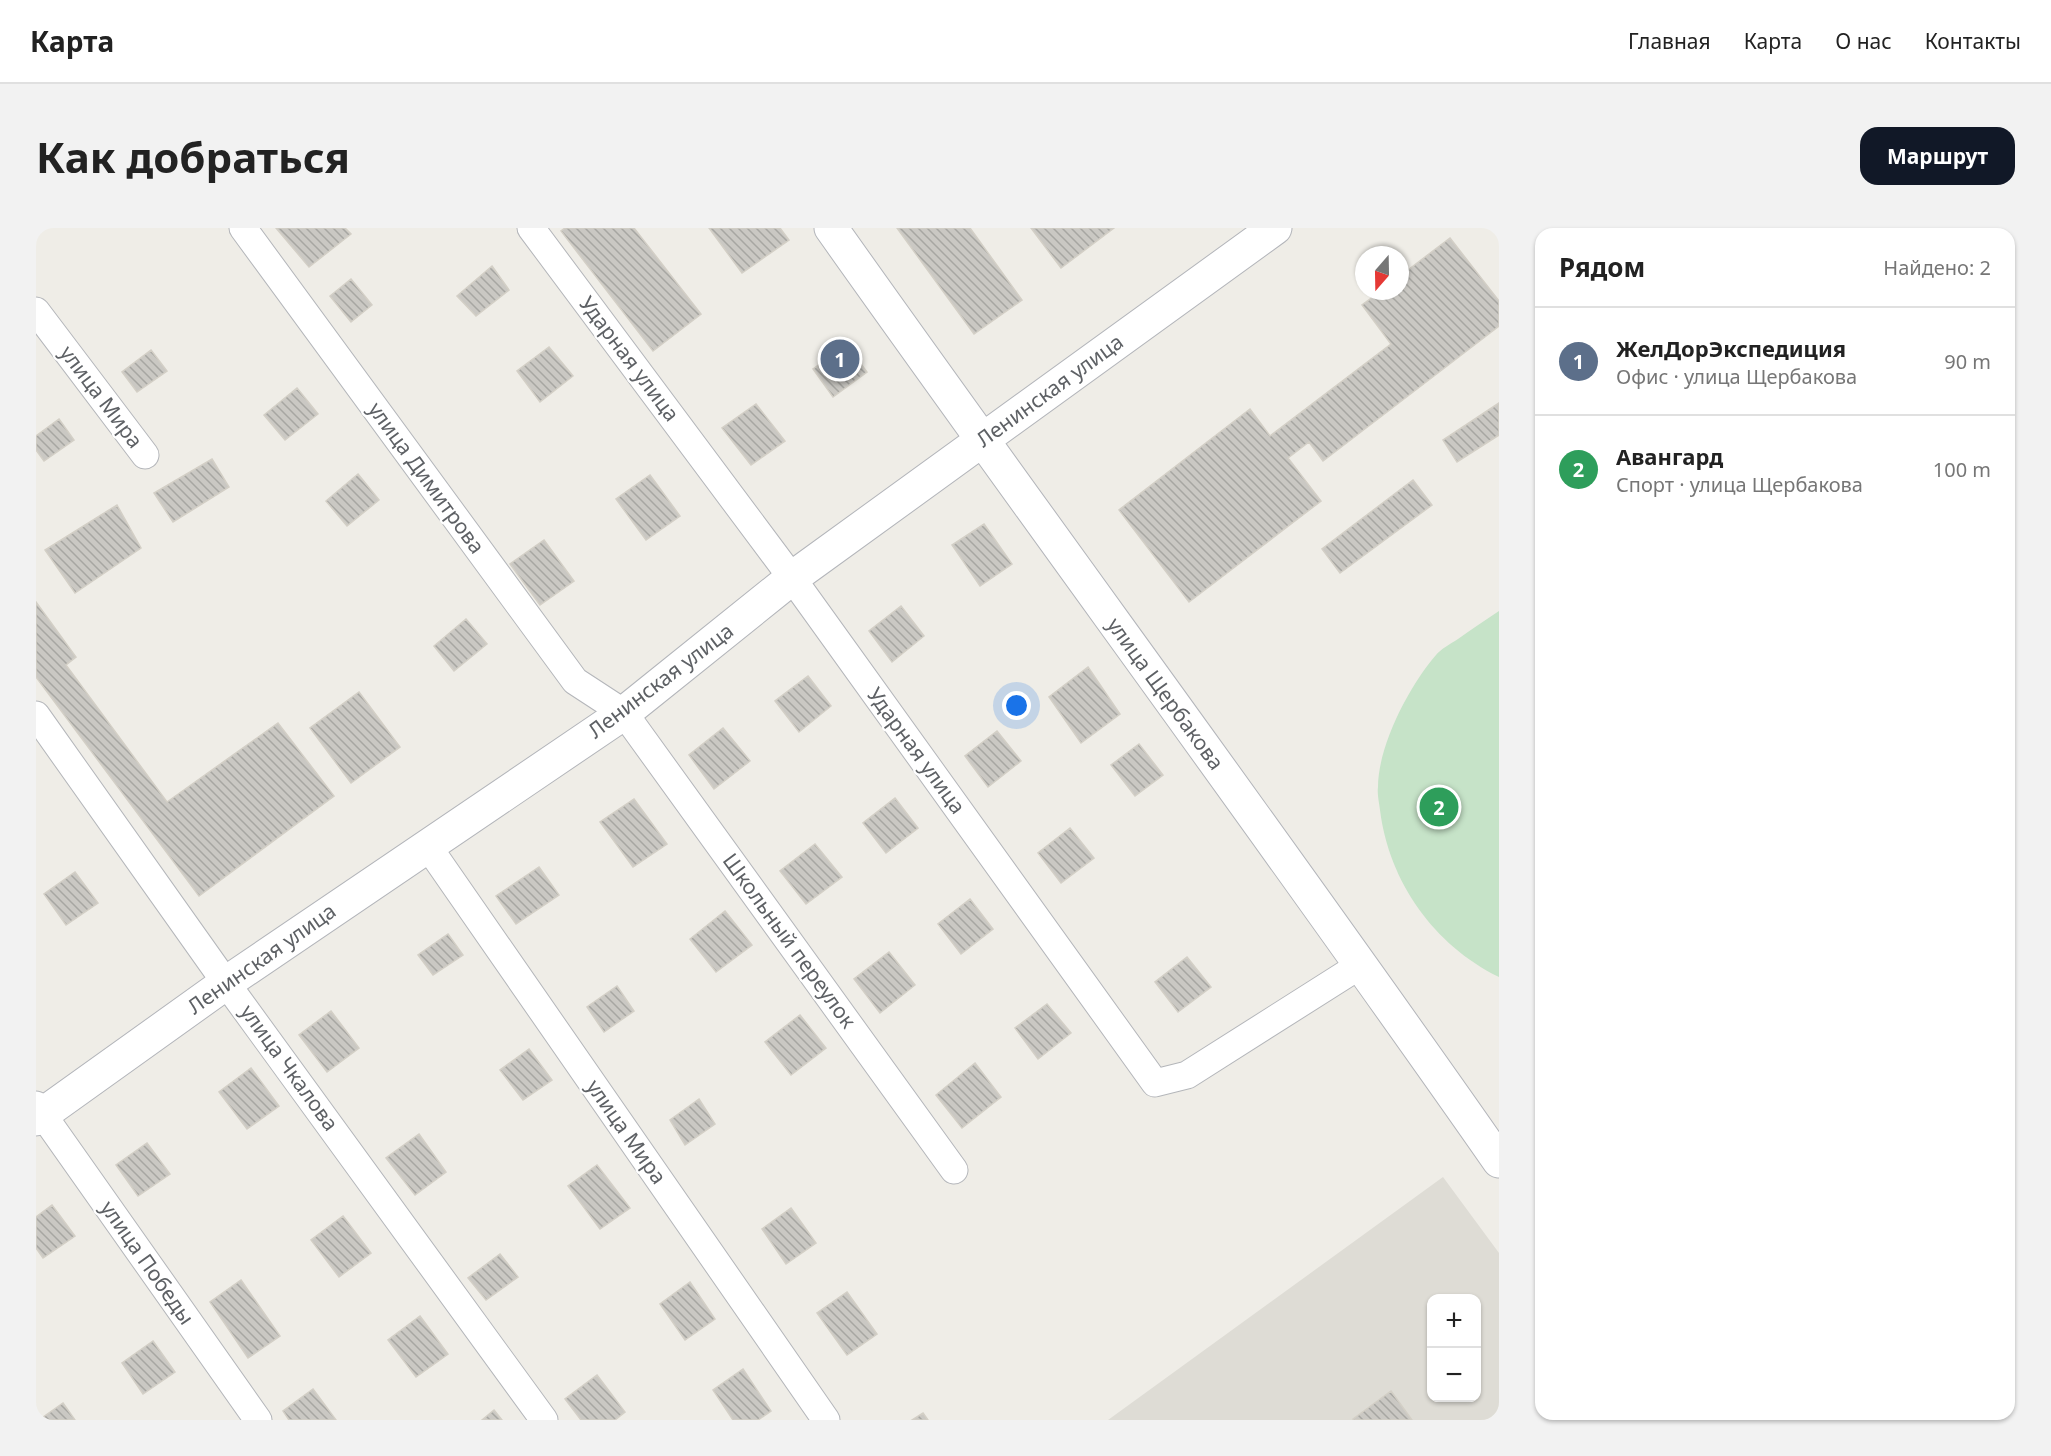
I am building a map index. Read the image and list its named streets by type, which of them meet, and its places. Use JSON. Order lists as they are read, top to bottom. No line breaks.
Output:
{"streets":{"main road":["Ленинская улица","улица Щербакова"],"street":["Ударная улица","улица Мира","улица Димитрова","Школьный переулок","улица Чкалова","улица Победы"]},"crossings":[["Ударная улица","Ленинская улица"],["Ударная улица","улица Щербакова"],["Ленинская улица","улица Мира"],["Ленинская улица","улица Димитрова"],["Ленинская улица","улица Щербакова"],["Ленинская улица","Школьный переулок"],["Ленинская улица","улица Чкалова"],["Ленинская улица","улица Победы"],["улица Димитрова","Школьный переулок"]],"north":"bottom","page":{"header":"Карта","nav":["Главная","Карта","О нас","Контакты"],"buttons":"Маршрут","title":"Как добраться","heading":["Рядом","Найдено: 2"],"list":[{"mark":"1","name":"ЖелДорЭкспедиция","note":"Офис · улица Щербакова","value":"90 m"},{"mark":"2","name":"Авангард","note":"Спорт · улица Щербакова","value":"100 m"}],"pins":["1","2"],"map_buttons":["+","−"]}}
